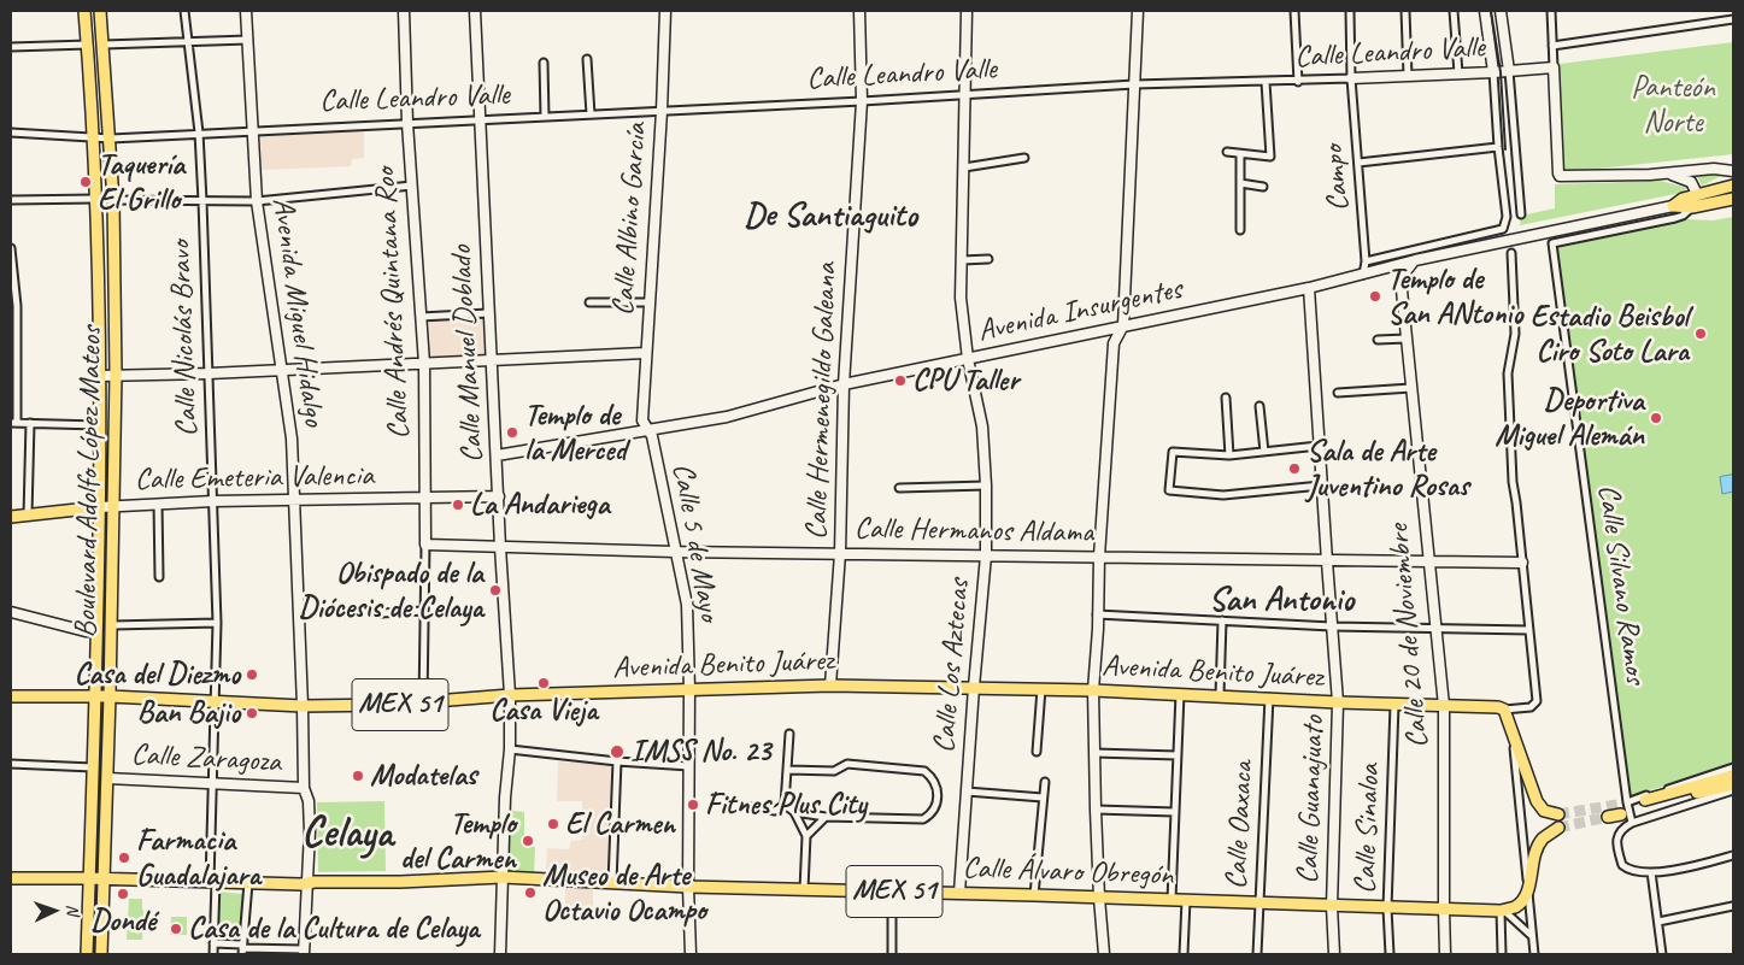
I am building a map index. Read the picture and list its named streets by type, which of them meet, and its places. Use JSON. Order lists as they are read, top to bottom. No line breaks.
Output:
{"streets":{"main road":["Calle Leandro Valle","Calle Albino García","Calle Andrés Quintana Roo","Avenida Insurgentes","Avenida Miguel Hidalgo","Calle Manuel Doblado","Calle Hermenegildo Galeana","Calle Emeteria Valencia","Boulevard Adolfo López Mateos","Calle Hermanos Aldama","Calle 5 de Mayo","Calle 20 de Noviembre","Avenida Benito Juárez","Calle Los Aztecas","MEX 51","Calle Zaragoza","Calle Guanajuato","Calle Álvaro Obregón"],"street":["Campo","Calle Nicolás Bravo","Calle Silvano Ramos","Calle Oaxaca","Calle Sinaloa"]},"crossings":[["Calle Leandro Valle","Campo"],["Calle Leandro Valle","Calle Albino García"],["Calle Leandro Valle","Calle Andrés Quintana Roo"],["Calle Leandro Valle","Avenida Miguel Hidalgo"],["Calle Leandro Valle","Calle Nicolás Bravo"],["Calle Leandro Valle","Calle Manuel Doblado"],["Calle Leandro Valle","Calle Hermenegildo Galeana"],["Calle Leandro Valle","Boulevard Adolfo López Mateos"],["Calle Leandro Valle","Calle Los Aztecas"],["Campo","Avenida Insurgentes"],["Calle Albino García","Avenida Insurgentes"],["Calle Albino García","Calle 5 de Mayo"],["Calle Andrés Quintana Roo","Calle Emeteria Valencia"],["Calle Andrés Quintana Roo","Calle Hermanos Aldama"],["Calle Andrés Quintana Roo","Avenida Benito Juárez"],["Avenida Insurgentes","Calle Manuel Doblado"],["Avenida Insurgentes","Calle Hermenegildo Galeana"],["Avenida Insurgentes","Calle 5 de Mayo"],["Avenida Insurgentes","Calle Los Aztecas"],["Avenida Insurgentes","Calle Guanajuato"],["Avenida Miguel Hidalgo","Calle Emeteria Valencia"],["Avenida Miguel Hidalgo","Avenida Benito Juárez"],["Avenida Miguel Hidalgo","MEX 51"],["Avenida Miguel Hidalgo","Calle Zaragoza"],["Avenida Miguel Hidalgo","Calle Álvaro Obregón"],["Calle Nicolás Bravo","Calle Emeteria Valencia"],["Calle Nicolás Bravo","Avenida Benito Juárez"],["Calle Nicolás Bravo","MEX 51"],["Calle Nicolás Bravo","Calle Zaragoza"],["Calle Manuel Doblado","Calle Emeteria Valencia"],["Calle Manuel Doblado","Calle Hermanos Aldama"],["Calle Manuel Doblado","Avenida Benito Juárez"],["Calle Manuel Doblado","Calle Álvaro Obregón"],["Calle Hermenegildo Galeana","Calle Hermanos Aldama"],["Calle Hermenegildo Galeana","Avenida Benito Juárez"],["Calle Emeteria Valencia","Boulevard Adolfo López Mateos"],["Boulevard Adolfo López Mateos","Avenida Benito Juárez"],["Boulevard Adolfo López Mateos","MEX 51"],["Boulevard Adolfo López Mateos","Calle Zaragoza"],["Calle Hermanos Aldama","Calle 5 de Mayo"],["Calle Hermanos Aldama","Calle 20 de Noviembre"],["Calle Hermanos Aldama","Calle Los Aztecas"],["Calle Hermanos Aldama","Calle Guanajuato"],["Calle 5 de Mayo","Avenida Benito Juárez"],["Calle 5 de Mayo","Calle Álvaro Obregón"],["Calle 20 de Noviembre","Avenida Benito Juárez"],["Calle 20 de Noviembre","Calle Álvaro Obregón"],["Avenida Benito Juárez","Calle Los Aztecas"],["Avenida Benito Juárez","MEX 51"],["Avenida Benito Juárez","Calle Guanajuato"],["Avenida Benito Juárez","Calle Oaxaca"],["Avenida Benito Juárez","Calle Sinaloa"],["Calle Los Aztecas","Calle Álvaro Obregón"],["MEX 51","Calle Álvaro Obregón"],["Calle Guanajuato","Calle Álvaro Obregón"],["Calle Oaxaca","Calle Álvaro Obregón"],["Calle Sinaloa","Calle Álvaro Obregón"]],"districts":["De Santiaguito","San Antonio","Celaya"],"parks":["Panteón Norte"],"places":["Taquería El Grillo","Templo de San ANtonio","Estadio Beisbol Ciro Soto Lara","CPU Taller","Deportiva Miguel Alemán","Templo de la Merced","Sala de Arte Juventino Rosas","La Andariega","Obispado de la Diócesis de Celaya","Casa del Diezmo","Casa Vieja","Ban Bajio","IMSS No. 23","Modatelas","Fitnes Plus City","El Carmen","Templo del Carmen","Farmacia Guadalajara","Museo de Arte Octavio Ocampo","Dondé","Casa de la Cultura de Celaya"],"north":"right"}
